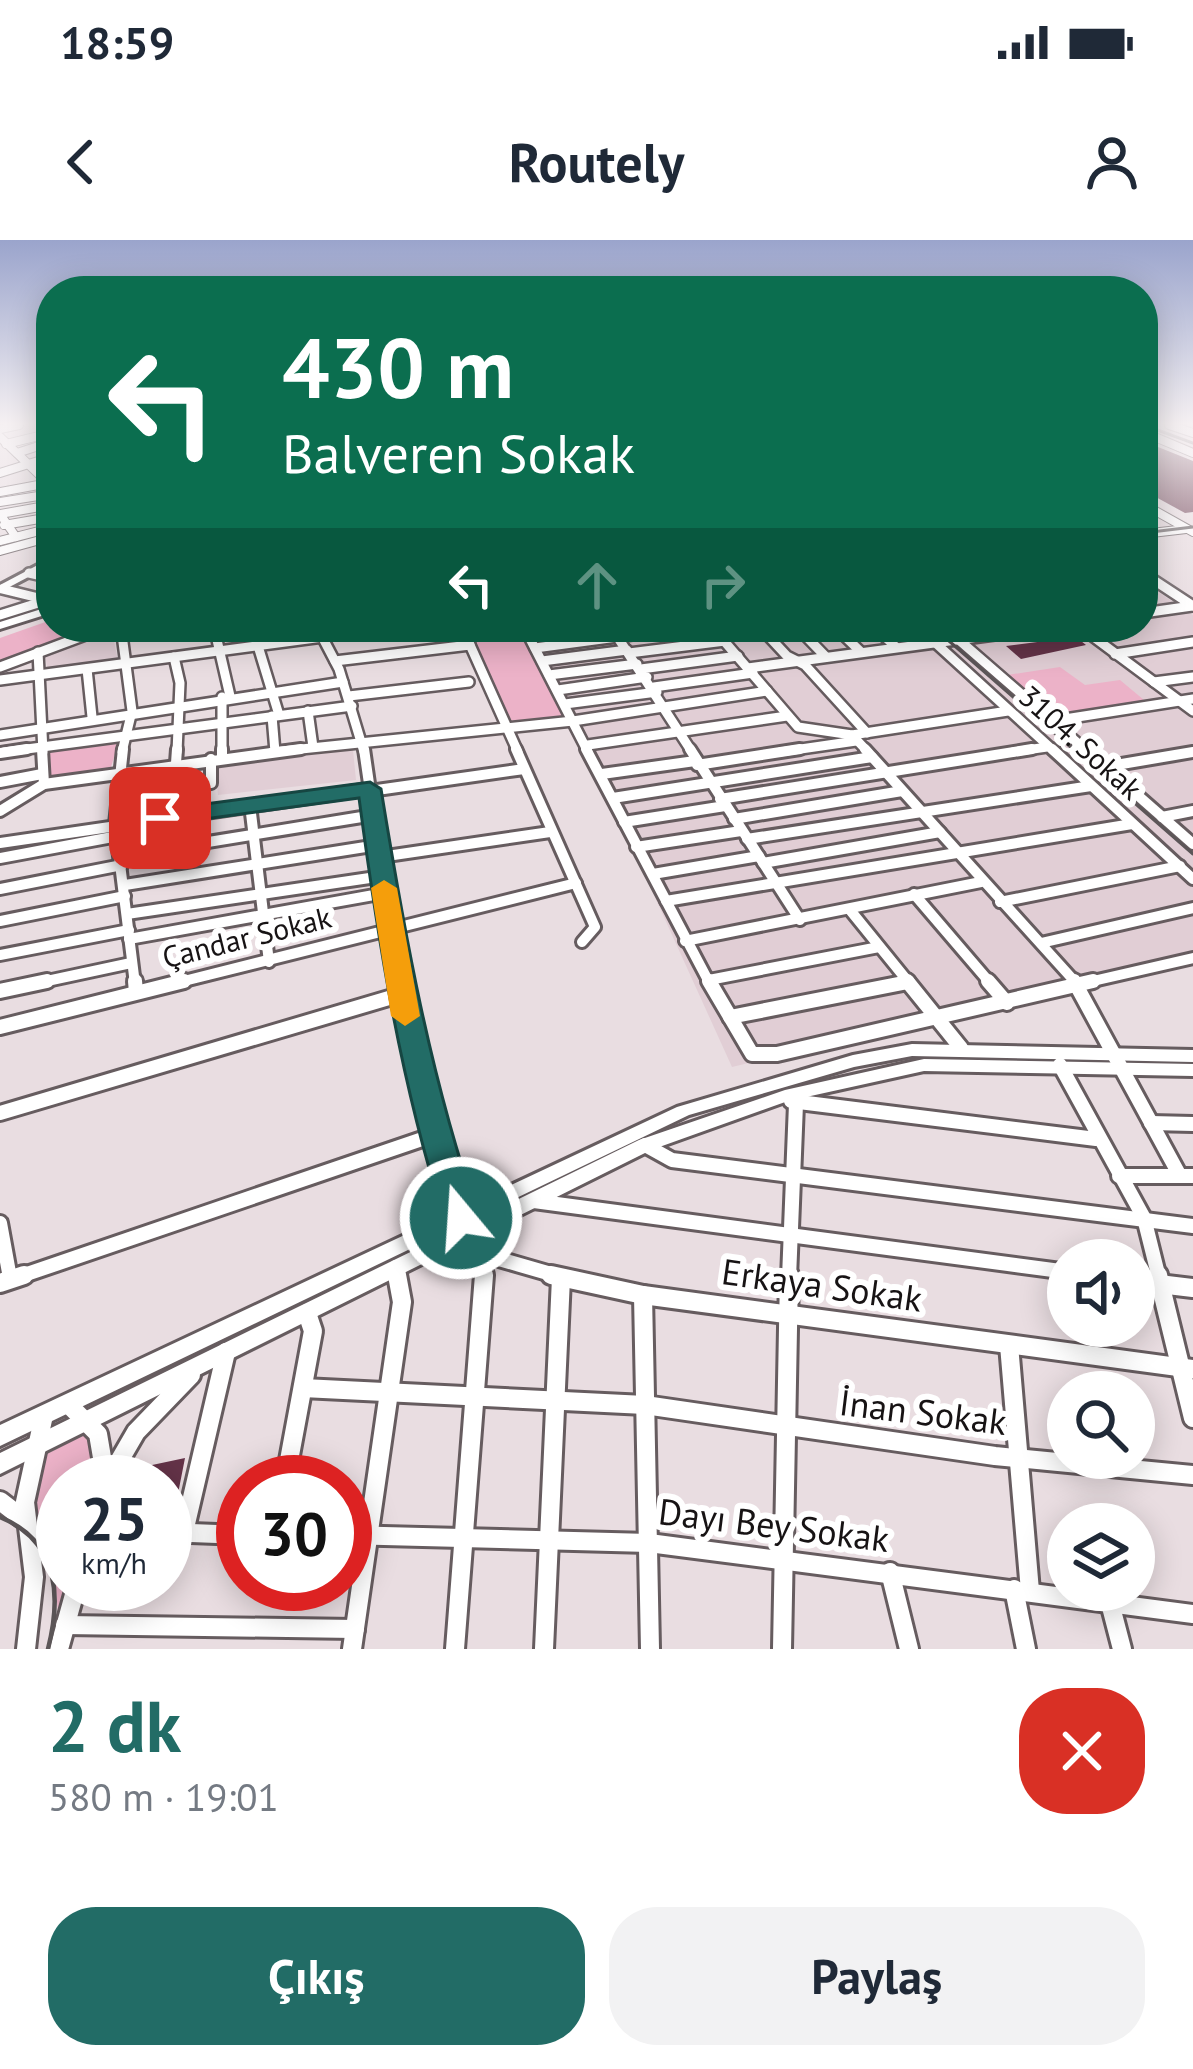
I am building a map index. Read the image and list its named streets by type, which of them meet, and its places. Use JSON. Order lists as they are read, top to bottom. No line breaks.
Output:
{"streets":{"street":["3104. Sokak","Çandar Sokak","Erkaya Sokak","İnan Sokak","Dayı Bey Sokak"]},"page":{"status":"18:59","header":"Routely","turn":["430 m","Balveren Sokak"],"speed":"25 km/h","limit":"30","heading":["2 dk","580 m · 19:01"],"buttons":["Çıkış","Paylaş"]}}
